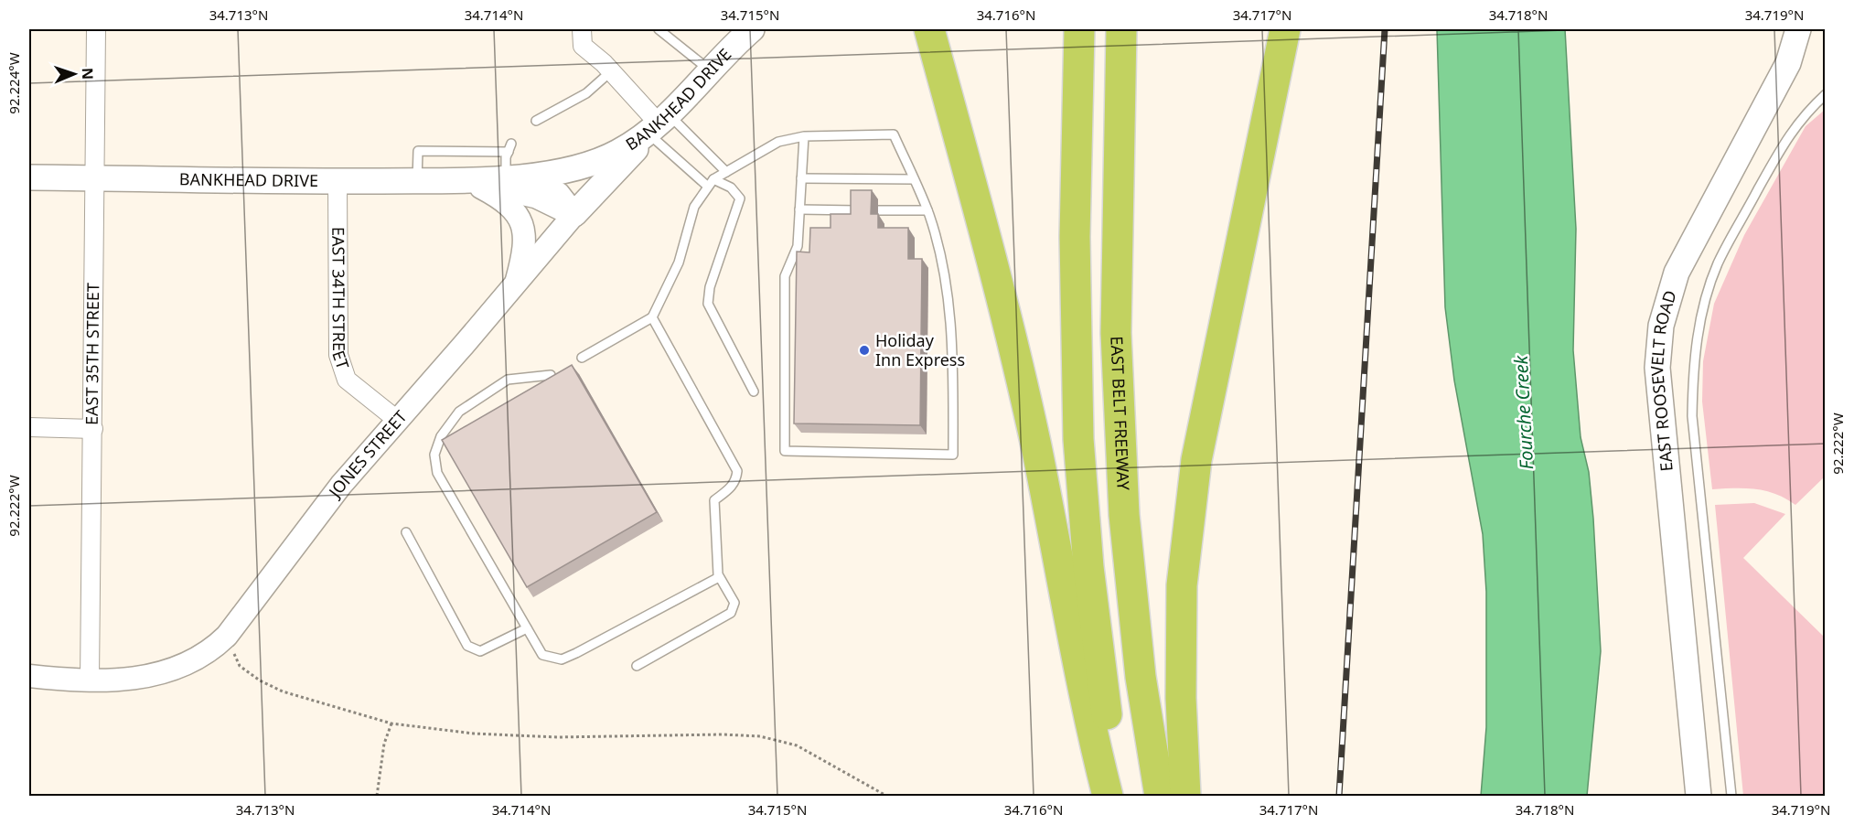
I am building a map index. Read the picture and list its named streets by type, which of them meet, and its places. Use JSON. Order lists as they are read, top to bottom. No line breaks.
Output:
{"streets":{"highway":["EAST BELT FREEWAY"],"main road":["BANKHEAD DRIVE","EAST ROOSEVELT ROAD","JONES STREET"],"street":["EAST 34TH STREET","EAST 35TH STREET"]},"crossings":[["BANKHEAD DRIVE","EAST 34TH STREET"],["BANKHEAD DRIVE","EAST 35TH STREET"],["BANKHEAD DRIVE","JONES STREET"],["EAST 34TH STREET","JONES STREET"],["EAST 35TH STREET","JONES STREET"]],"water":["Fourche Creek"],"places":["Holiday Inn Express"],"north":"right","coordinates":["34.713°N","34.714°N","34.715°N","34.716°N","34.717°N","34.718°N","34.719°N","92.224°W","92.222°W"]}
